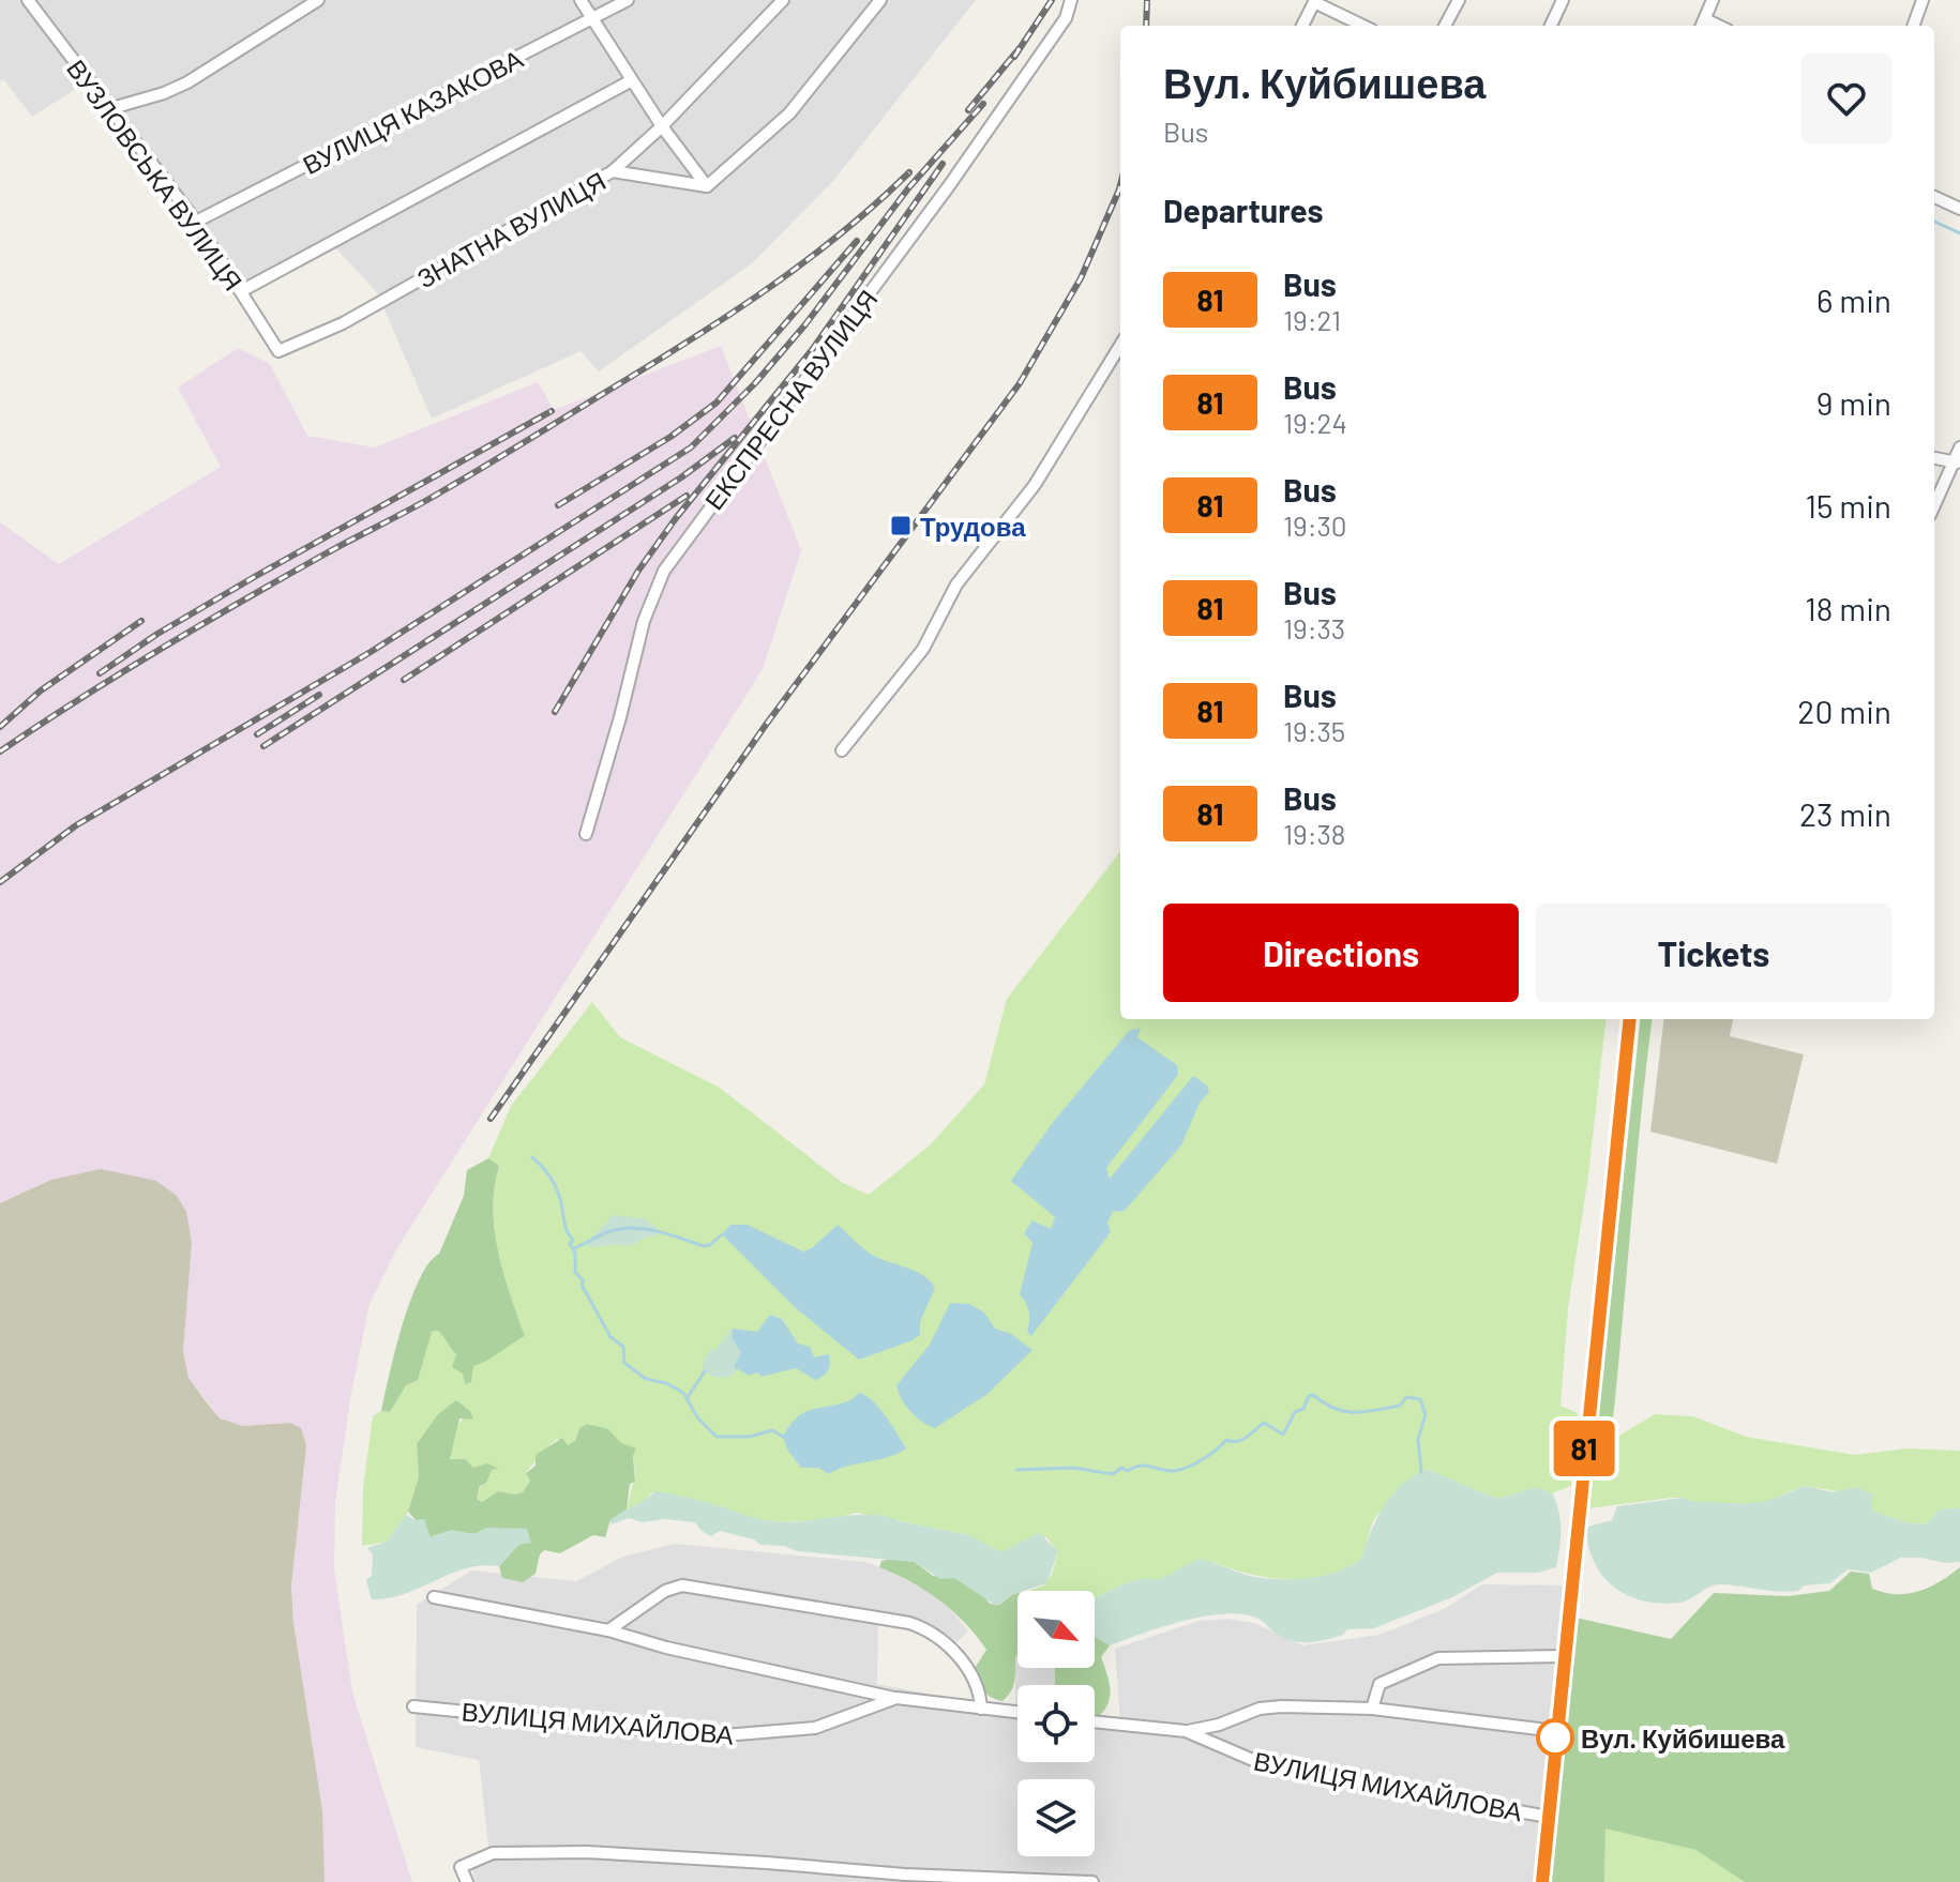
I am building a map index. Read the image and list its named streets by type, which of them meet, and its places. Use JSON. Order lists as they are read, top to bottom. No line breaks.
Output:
{"streets":{"street":["ВУЛИЦЯ КАЗАКОВА","ВУЗЛОВСЬКА ВУЛИЦЯ","ЗНАТНА ВУЛИЦЯ","ЕКСПРЕСНА ВУЛИЦЯ","ВУЛИЦЯ МИХАЙЛОВА"]},"crossings":[["ВУЛИЦЯ КАЗАКОВА","ВУЗЛОВСЬКА ВУЛИЦЯ"],["ВУЗЛОВСЬКА ВУЛИЦЯ","ЗНАТНА ВУЛИЦЯ"]],"places":{"transit":["Трудова"],"other":["Вул. Куйбишева"]},"lines":["bus line 81"],"north":"bottom right","page":{"on_map":"81","heading":[["Вул. Куйбишева","Bus"],"Departures"],"list":[{"mark":"81","name":"Bus","note":"19:21","value":"6 min"},{"mark":"81","name":"Bus","note":"19:24","value":"9 min"},{"mark":"81","name":"Bus","note":"19:30","value":"15 min"},{"mark":"81","name":"Bus","note":"19:33","value":"18 min"},{"mark":"81","name":"Bus","note":"19:35","value":"20 min"},{"mark":"81","name":"Bus","note":"19:38","value":"23 min"}],"buttons":["Directions","Tickets"]}}
